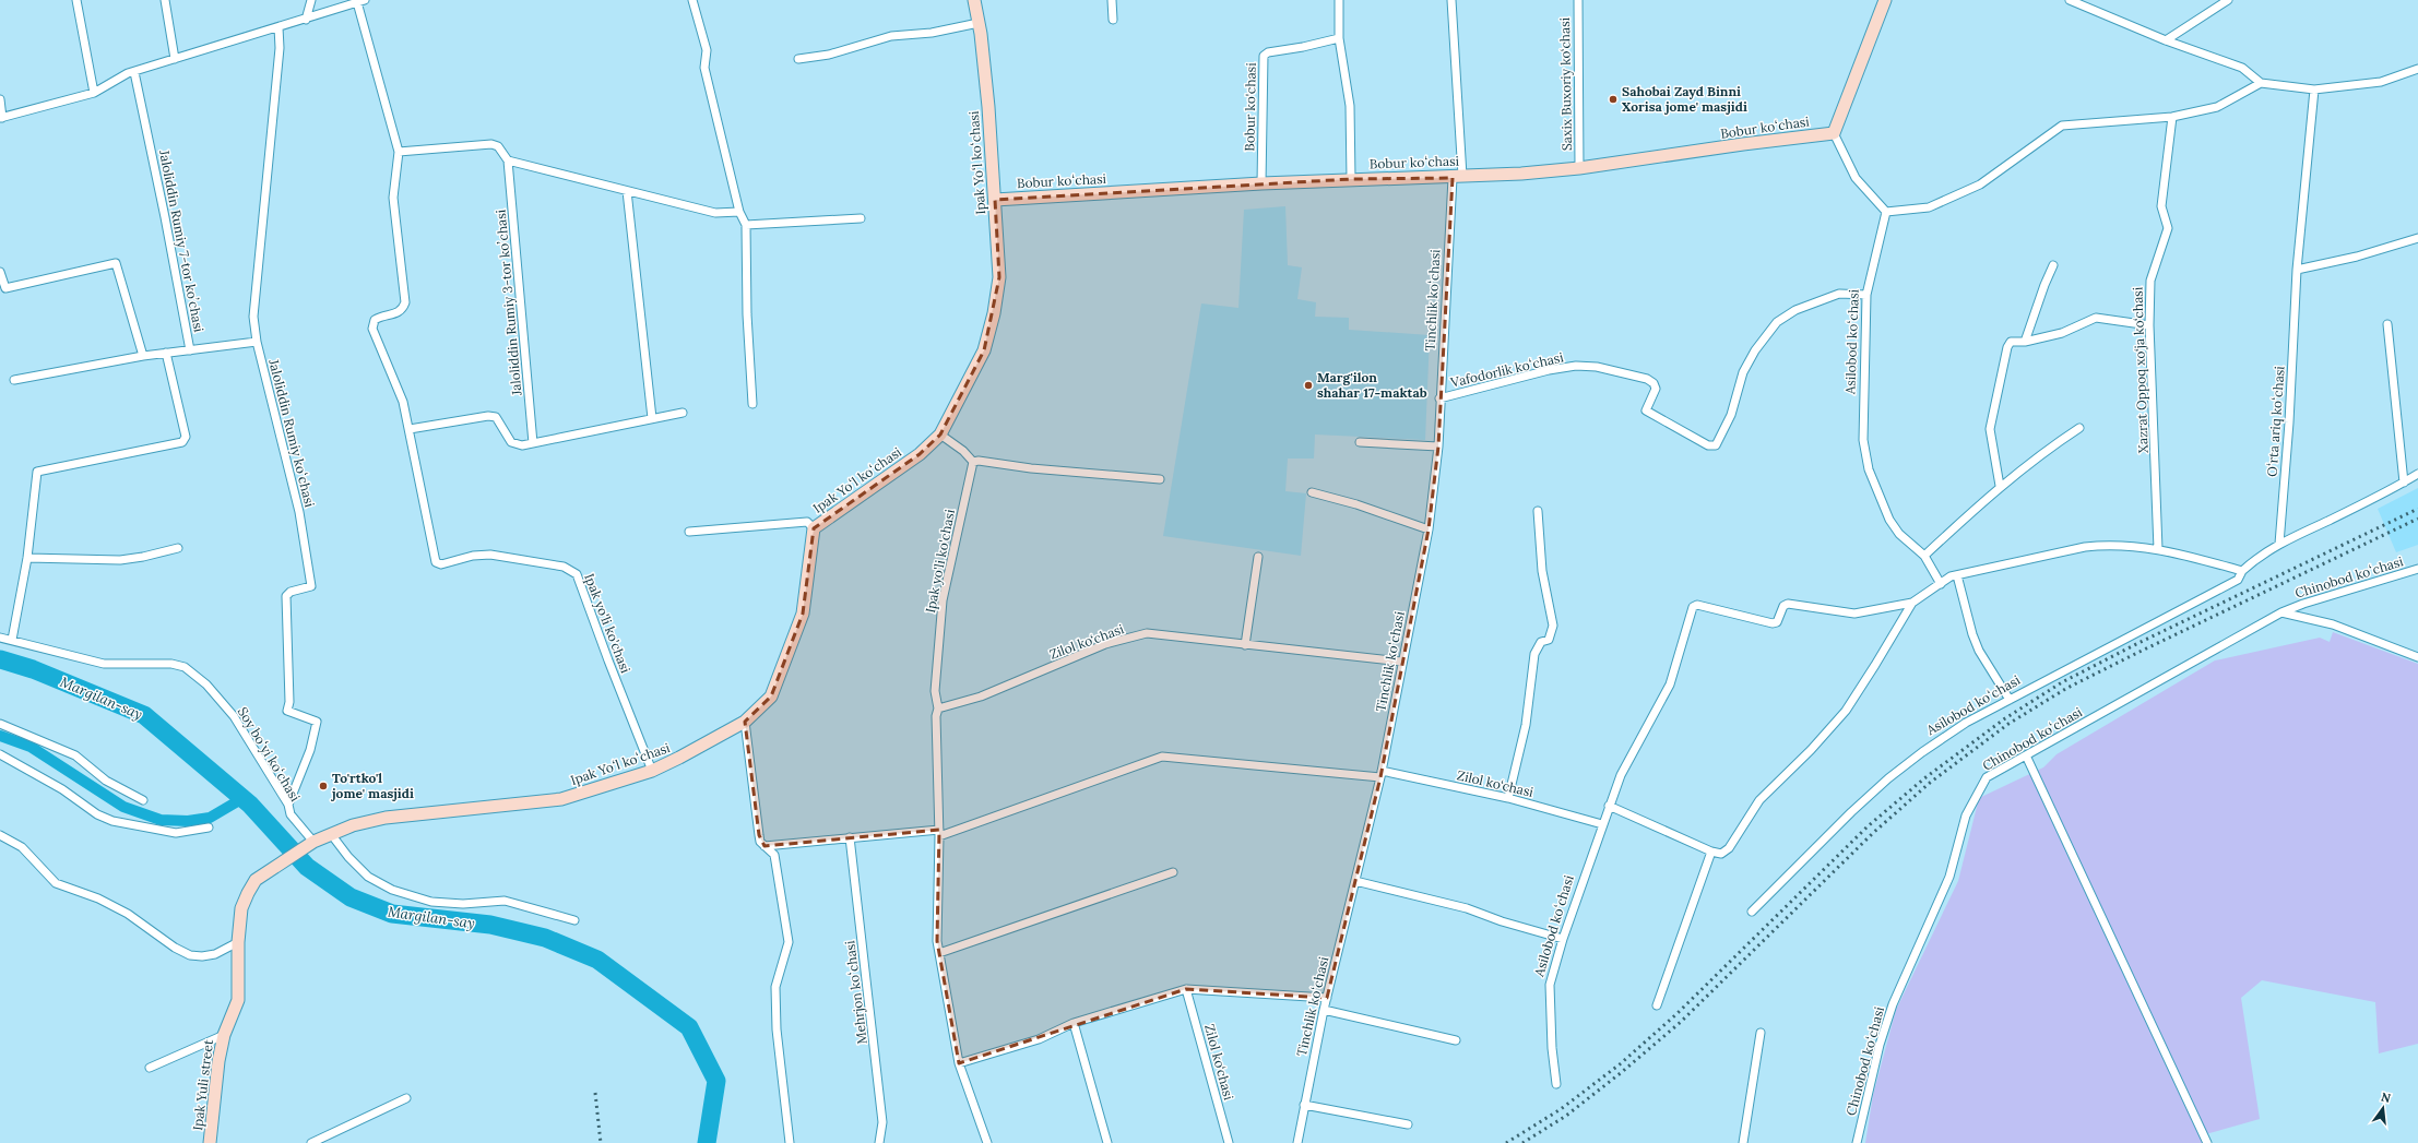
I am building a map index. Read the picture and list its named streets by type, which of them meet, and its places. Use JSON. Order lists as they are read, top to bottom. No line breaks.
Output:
{"streets":{"street":["Saxix Buxoriy ko‘chasi","Bobur ko'chasi","Bobur koʻchasi","Ipak Yoʻl koʻchasi","Jaloliddin Rumiy 7-tor koʼchasi","Tinchlik koʻchasi","Jaloliddin Rumiy 3-tor koʼchasi","Asilobod koʻchasi","Vafodorlik koʻchasi","Xazrat Oppoq xo‘ja ko‘chasi","Oʻrta ariq koʻchasi","Jaloliddin Rumiy koʻchasi","Ipak yo'li ko'chasi","Chinobod koʻchasi","Zilol ko‘chasi","Soy boʻyi koʻchasi","Mehrjon koʻchasi","Ipak Yuli street"]},"crossings":[["Saxix Buxoriy ko‘chasi","Bobur koʻchasi"],["Bobur ko'chasi","Bobur koʻchasi"],["Bobur koʻchasi","Ipak Yoʻl koʻchasi"],["Bobur koʻchasi","Tinchlik koʻchasi"],["Ipak Yoʻl koʻchasi","Ipak yo'li ko'chasi"],["Ipak Yoʻl koʻchasi","Soy boʻyi koʻchasi"],["Ipak Yoʻl koʻchasi","Ipak Yuli street"],["Jaloliddin Rumiy 7-tor koʼchasi","Jaloliddin Rumiy koʻchasi"],["Tinchlik koʻchasi","Vafodorlik koʻchasi"],["Tinchlik koʻchasi","Zilol ko‘chasi"],["Asilobod koʻchasi","Vafodorlik koʻchasi"],["Asilobod koʻchasi","Xazrat Oppoq xo‘ja ko‘chasi"],["Asilobod koʻchasi","Oʻrta ariq koʻchasi"],["Asilobod koʻchasi","Zilol ko‘chasi"],["Jaloliddin Rumiy koʻchasi","Soy boʻyi koʻchasi"],["Ipak yo'li ko'chasi","Zilol ko‘chasi"]],"water":["Margilan-say"],"places":["Sahobai Zayd Binni Xorisa jome' masjidi","Marg'ilon shahar 17-maktab","To'rtko'l jome' masjidi"],"north":"top"}
